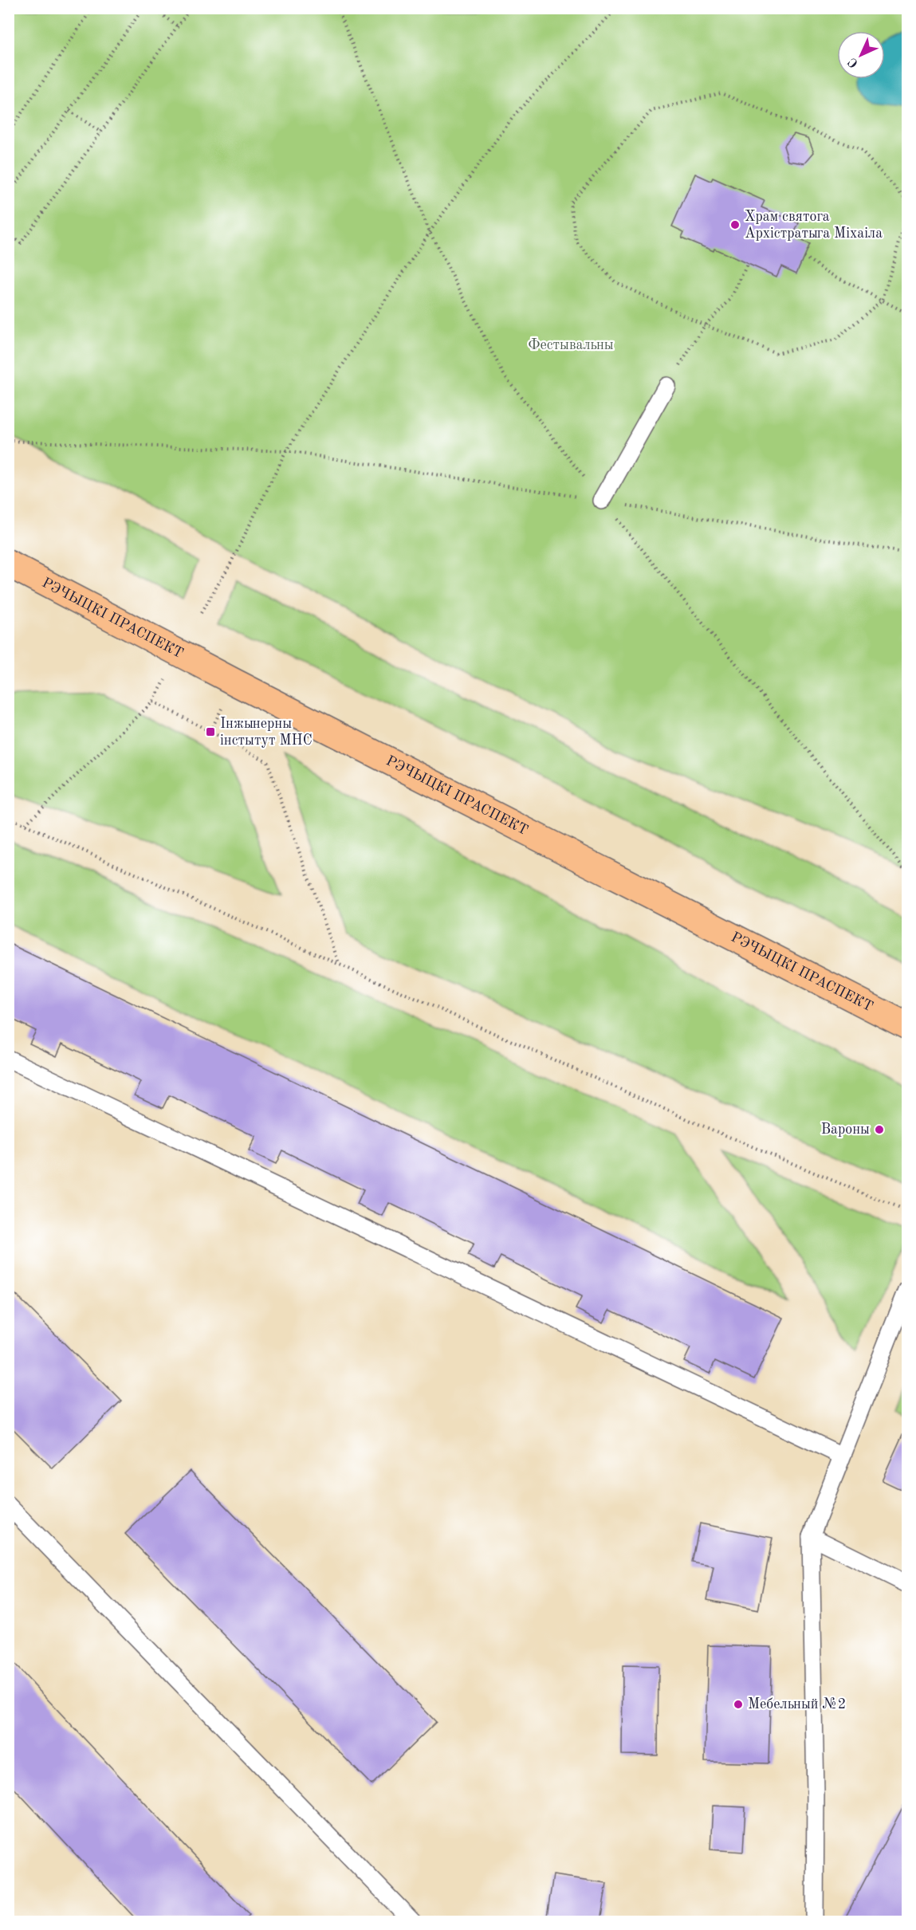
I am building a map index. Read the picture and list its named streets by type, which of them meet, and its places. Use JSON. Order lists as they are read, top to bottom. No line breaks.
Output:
{"streets":{"main road":["РЭЧЫЦКІ ПРАСПЕКТ"]},"parks":["Фестывальны"],"places":{"other":["Храм святога Архістратыга Міхаіла","Вароны","Мебельный №2"],"transit":["Інжынерны інстытут МНС"]},"north":"bottom left"}
